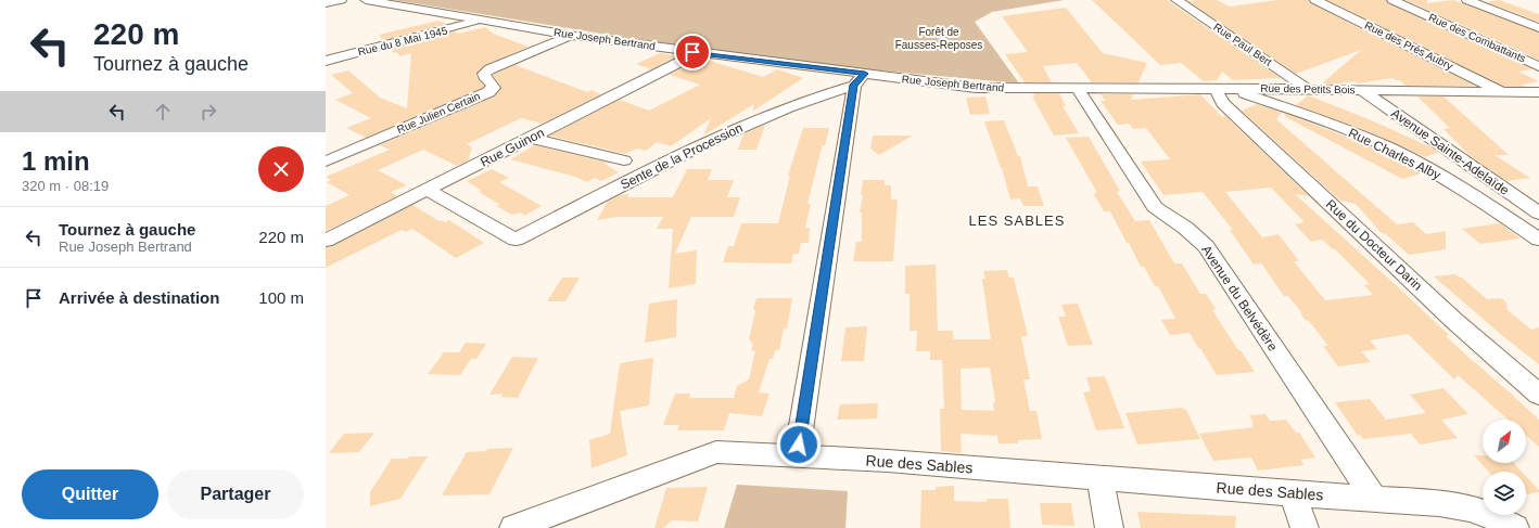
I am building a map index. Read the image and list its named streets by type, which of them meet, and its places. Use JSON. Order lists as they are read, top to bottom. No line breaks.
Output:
{"streets":{"street":["Rue des Combattants","Rue Joseph Bertrand","Rue du 8 Mai 1945","Rue Paul Bert","Rue des Prés Aubry","Rue des Petits Bois","Rue Julien Certain","Rue Guinon","Avenue Sainte-Adelaïde","Rue Charles Alby","Sente de la Procession","Rue du Docteur Darin","Avenue du Belvédère","Rue des Sables"]},"crossings":[["Rue Joseph Bertrand","Rue du 8 Mai 1945"],["Rue Joseph Bertrand","Rue des Petits Bois"],["Rue Joseph Bertrand","Rue Julien Certain"],["Rue Joseph Bertrand","Rue Guinon"],["Rue Joseph Bertrand","Sente de la Procession"],["Rue Joseph Bertrand","Avenue du Belvédère"],["Rue Paul Bert","Rue des Petits Bois"],["Rue des Prés Aubry","Rue des Petits Bois"],["Rue des Petits Bois","Avenue Sainte-Adelaïde"],["Rue des Petits Bois","Rue Charles Alby"],["Rue des Petits Bois","Rue du Docteur Darin"],["Rue des Petits Bois","Avenue du Belvédère"],["Rue Guinon","Sente de la Procession"],["Avenue du Belvédère","Rue des Sables"]],"districts":["LES SABLES"],"parks":["Forêt de Fausses-Reposes"],"north":"top right","page":{"turn":["220 m","Tournez à gauche"],"heading":["1 min","320 m · 08:19"],"list":[{"name":"Tournez à gauche","note":"Rue Joseph Bertrand","value":"220 m"},{"name":"Arrivée à destination","value":"100 m"}],"buttons":["Quitter","Partager"]}}
